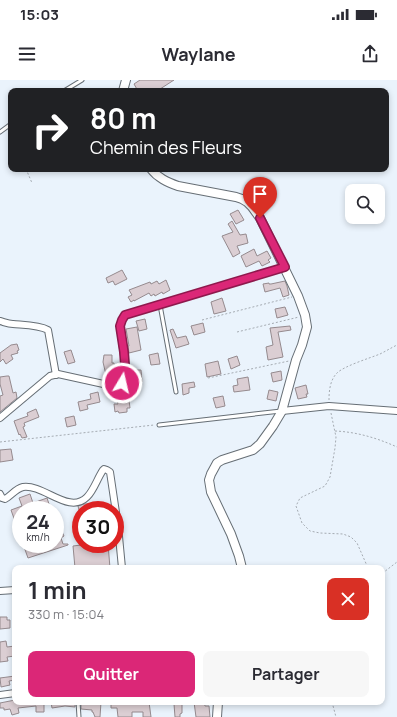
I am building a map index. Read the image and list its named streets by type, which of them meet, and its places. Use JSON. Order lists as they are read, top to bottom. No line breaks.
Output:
{"page":{"status":"15:03","header":"Waylane","turn":["80 m","Chemin des Fleurs"],"speed":"24 km/h","limit":"30","heading":["1 min","330 m · 15:04"],"buttons":["Quitter","Partager"]}}
